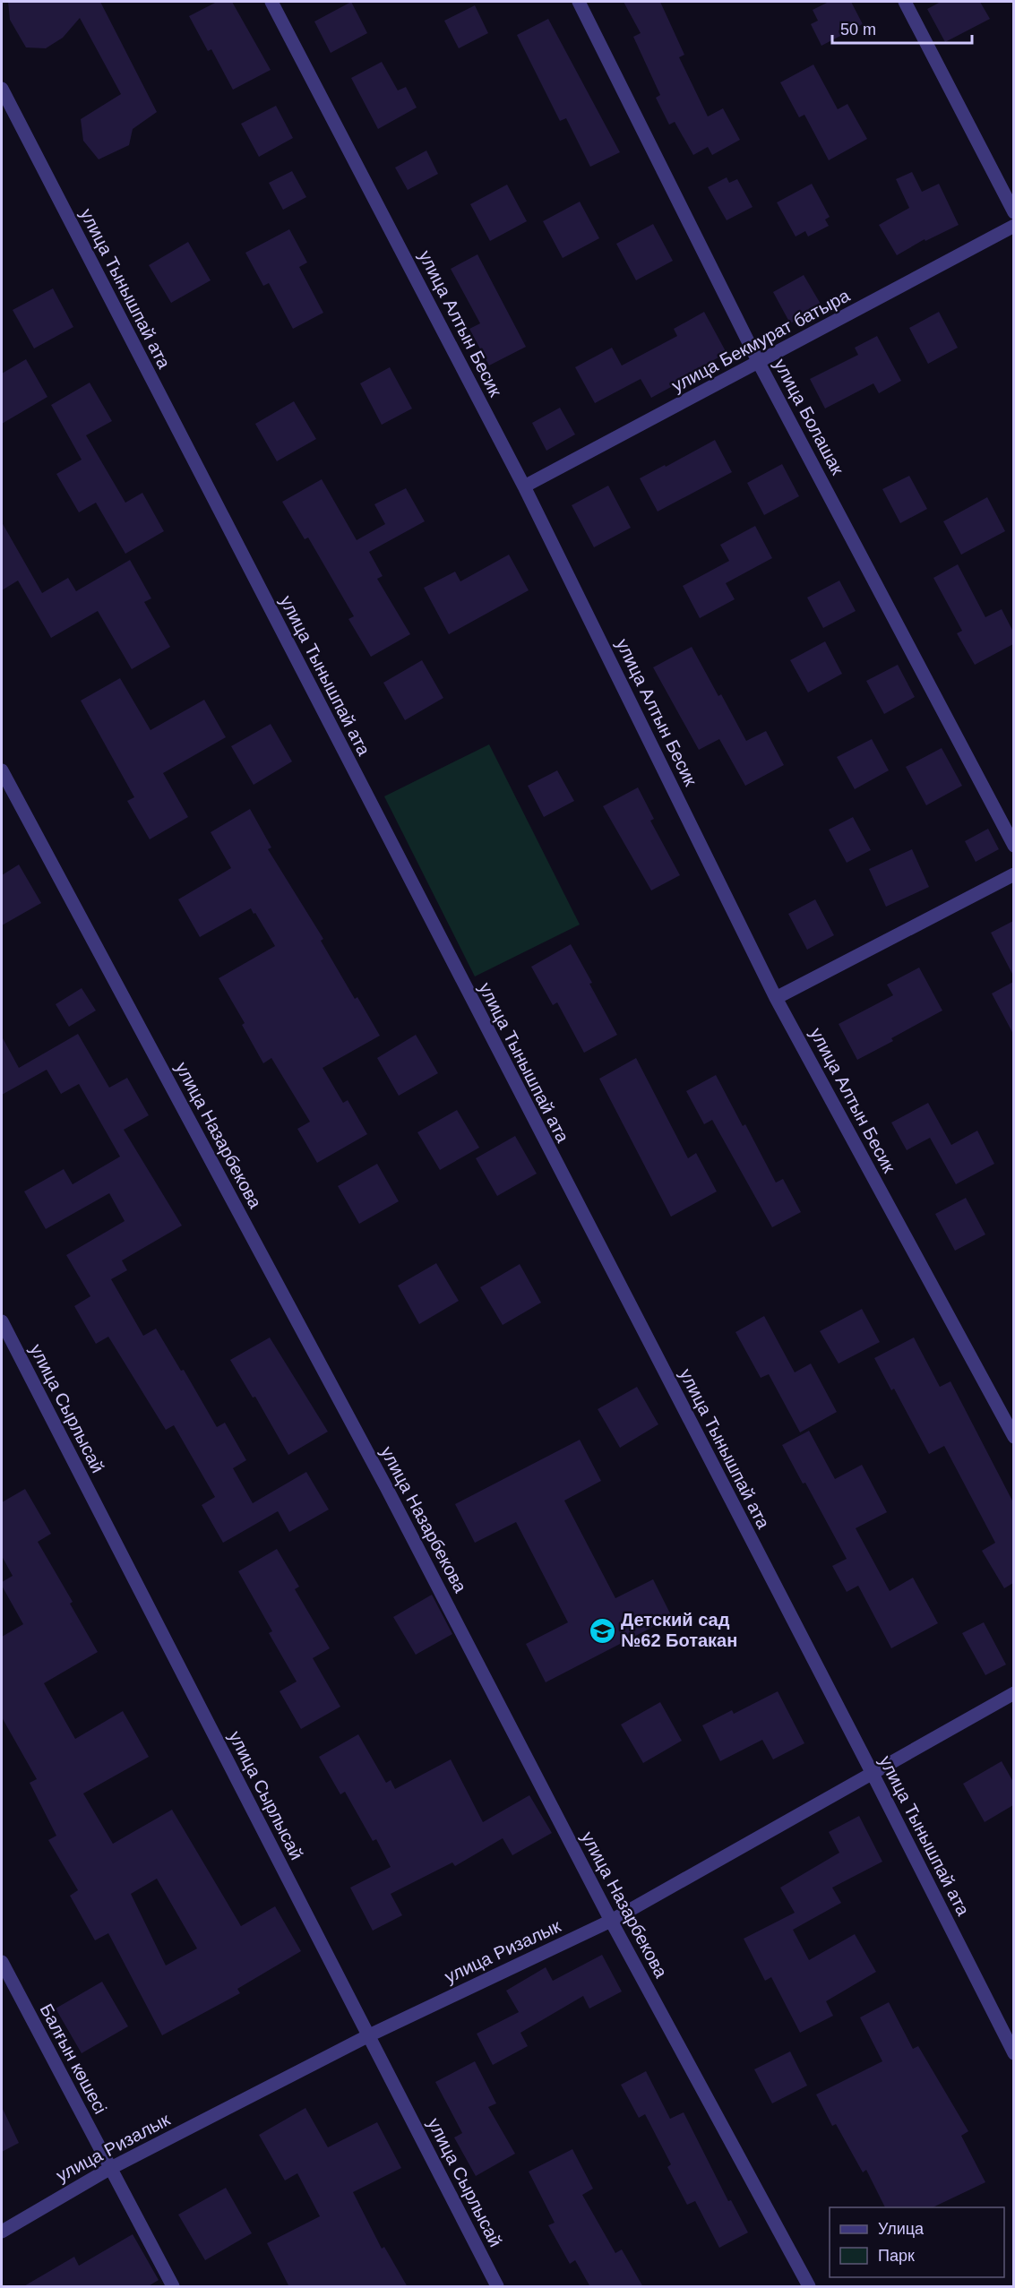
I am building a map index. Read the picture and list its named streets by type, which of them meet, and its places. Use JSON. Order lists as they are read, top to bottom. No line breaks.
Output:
{"streets":{"street":["улица Тынышпай ата","улица Алтын Бесик","улица Бекмурат батыра","улица Болашак","улица Назарбекова","улица Сырлысай","улица Ризалык","Балғын көшесі"]},"crossings":[["улица Тынышпай ата","улица Ризалык"],["улица Алтын Бесик","улица Бекмурат батыра"],["улица Бекмурат батыра","улица Болашак"],["улица Назарбекова","улица Ризалык"],["улица Сырлысай","улица Ризалык"],["улица Ризалык","Балғын көшесі"]],"places":{"school or university":["Детский сад №62 Ботакан"]},"legend":["Улица","Парк"],"scale_bar":"50 m"}
